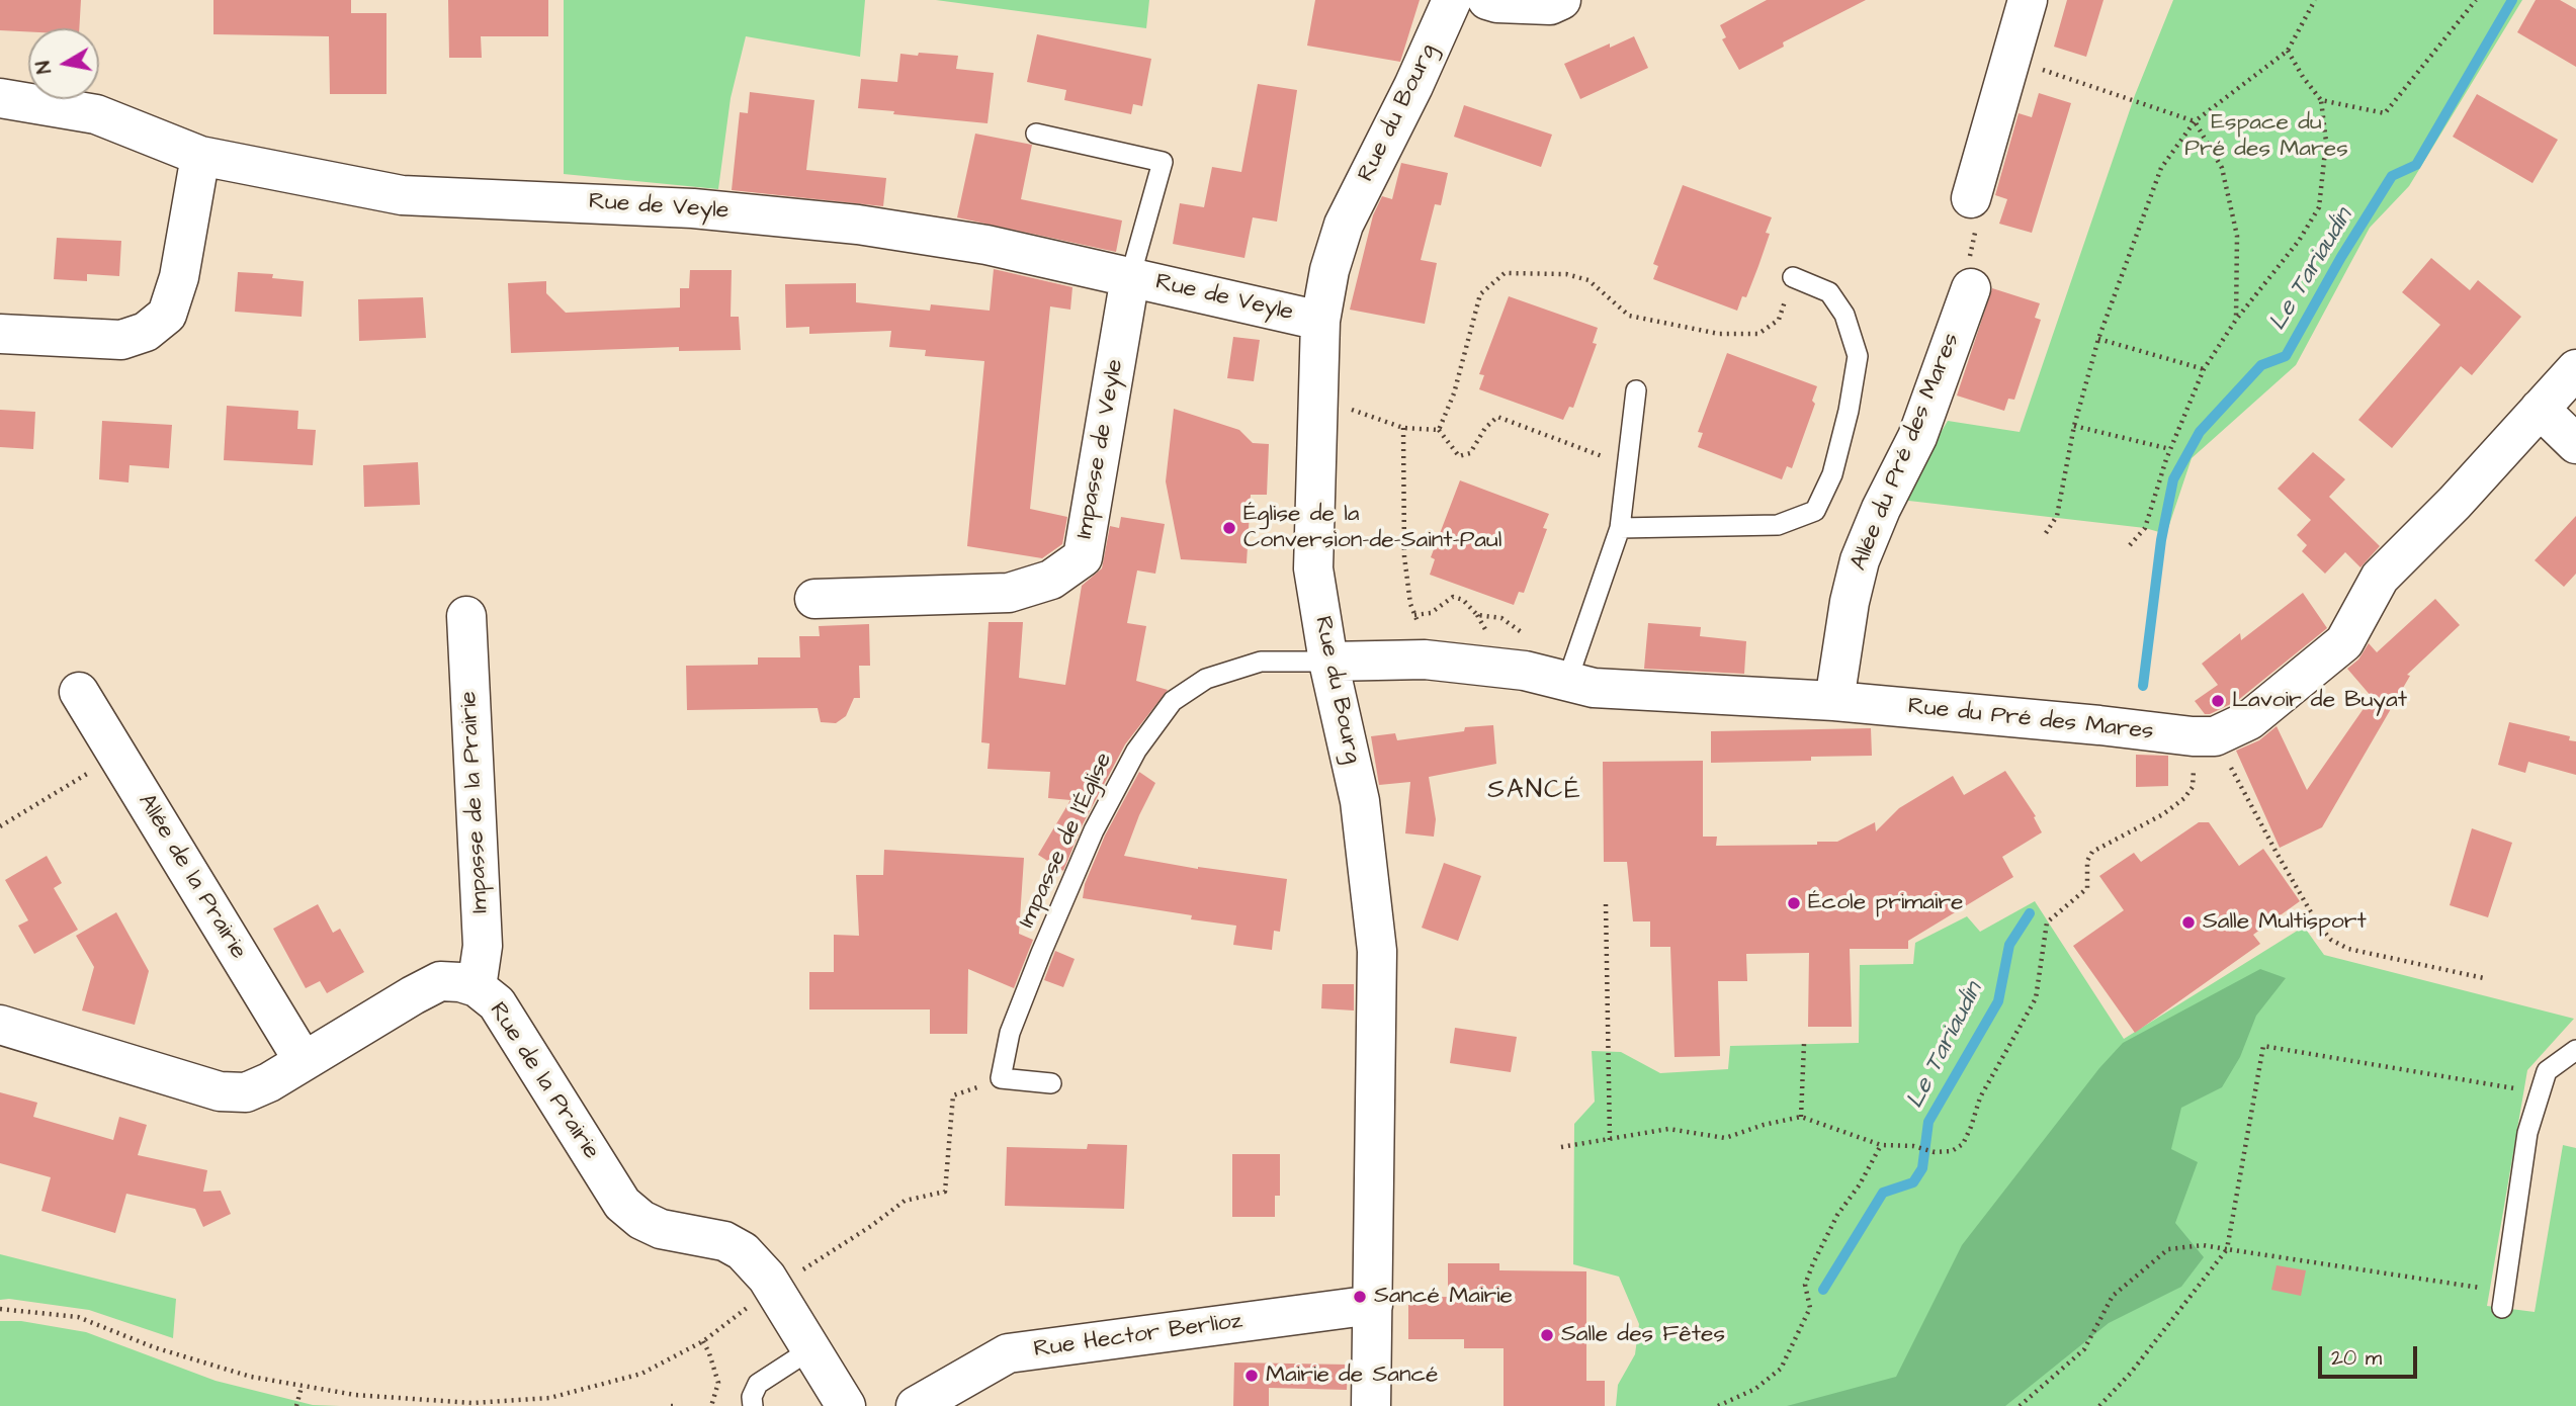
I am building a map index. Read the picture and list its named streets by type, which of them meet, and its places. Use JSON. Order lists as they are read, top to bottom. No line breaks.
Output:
{"streets":{"street":["Rue du Bourg","Rue de Veyle","Impasse de Veyle","Allée du Pré des Mares","Rue du Pré des Mares","Impasse de la Prairie","Allée de la Prairie","Rue de la Prairie","Rue Hector Berlioz"],"lane":["Impasse de l'Église"]},"crossings":[["Rue du Bourg","Rue de Veyle"],["Rue du Bourg","Rue du Pré des Mares"],["Rue du Bourg","Impasse de l'Église"],["Rue du Bourg","Rue Hector Berlioz"],["Rue de Veyle","Impasse de Veyle"],["Allée du Pré des Mares","Rue du Pré des Mares"],["Rue du Pré des Mares","Impasse de l'Église"],["Impasse de la Prairie","Rue de la Prairie"],["Allée de la Prairie","Rue de la Prairie"]],"districts":["SANCÉ"],"water":["Le Tariaudin"],"parks":["Espace du Pré des Mares"],"places":["Église de la Conversion-de-Saint-Paul","Lavoir de Buyat","École primaire","Salle Multisport","Sancé Mairie","Salle des Fêtes","Mairie de Sancé"],"scale_bar":"20 m","north":"left"}
